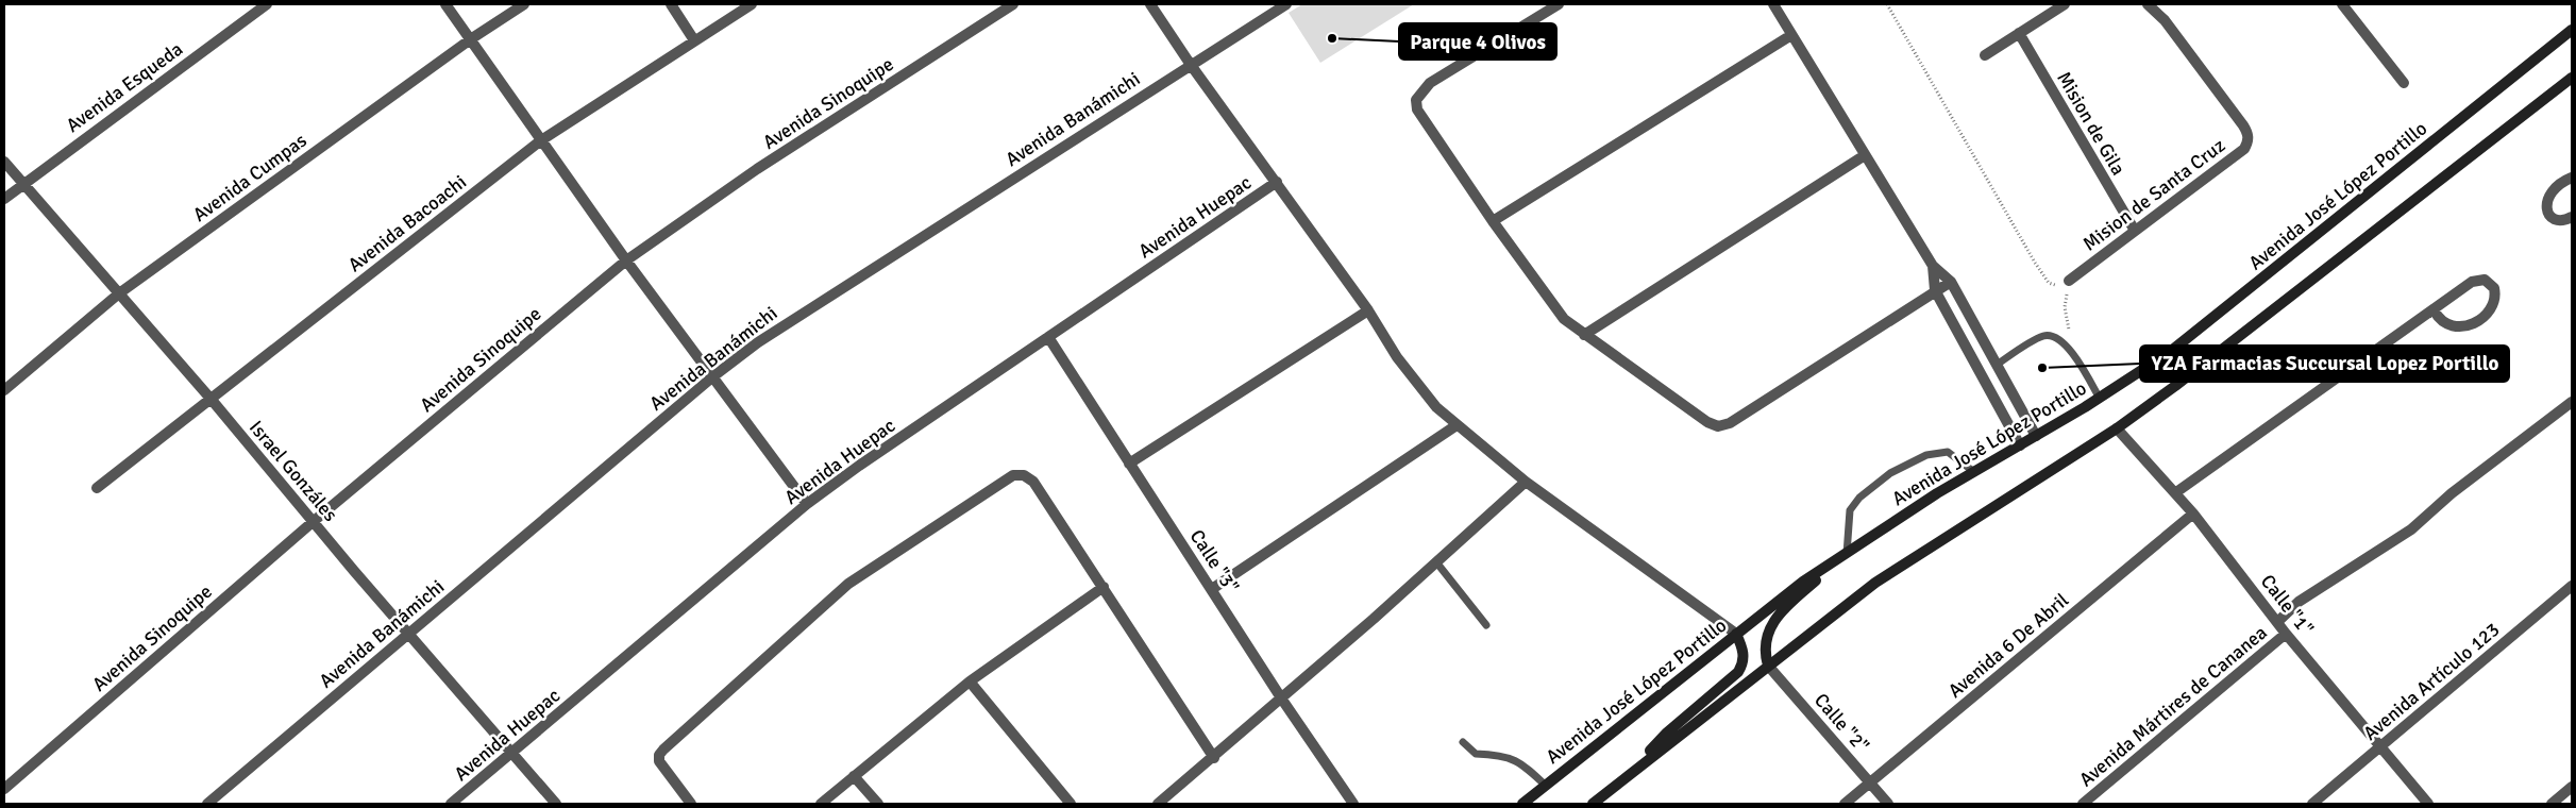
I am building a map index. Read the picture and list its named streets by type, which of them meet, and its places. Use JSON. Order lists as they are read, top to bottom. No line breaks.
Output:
{"streets":{"main road":["Avenida José López Portillo"],"street":["Avenida Esqueda","Avenida Sinoquipe","Avenida Banámichi","Mision de Gila","Avenida Cumpas","Mision de Santa Cruz","Avenida Huepac","Avenida Bacoachi","Israel Gonzáles","Calle \"3\"","Calle \"1\"","Avenida 6 De Abril","Avenida Artículo 123","Avenida Mártires de Cananea","Calle \"2\""]},"crossings":[["Avenida Esqueda","Israel Gonzáles"],["Avenida Sinoquipe","Israel Gonzáles"],["Avenida Banámichi","Israel Gonzáles"],["Mision de Gila","Mision de Santa Cruz"],["Avenida Cumpas","Israel Gonzáles"],["Avenida Huepac","Israel Gonzáles"],["Avenida Huepac","Calle \"3\""],["Avenida Bacoachi","Israel Gonzáles"],["Calle \"1\"","Avenida 6 De Abril"],["Calle \"1\"","Avenida Artículo 123"],["Calle \"1\"","Avenida Mártires de Cananea"],["Avenida 6 De Abril","Calle \"2\""]],"places":["Parque 4 Olivos","YZA Farmacias Succursal Lopez Portillo"]}
